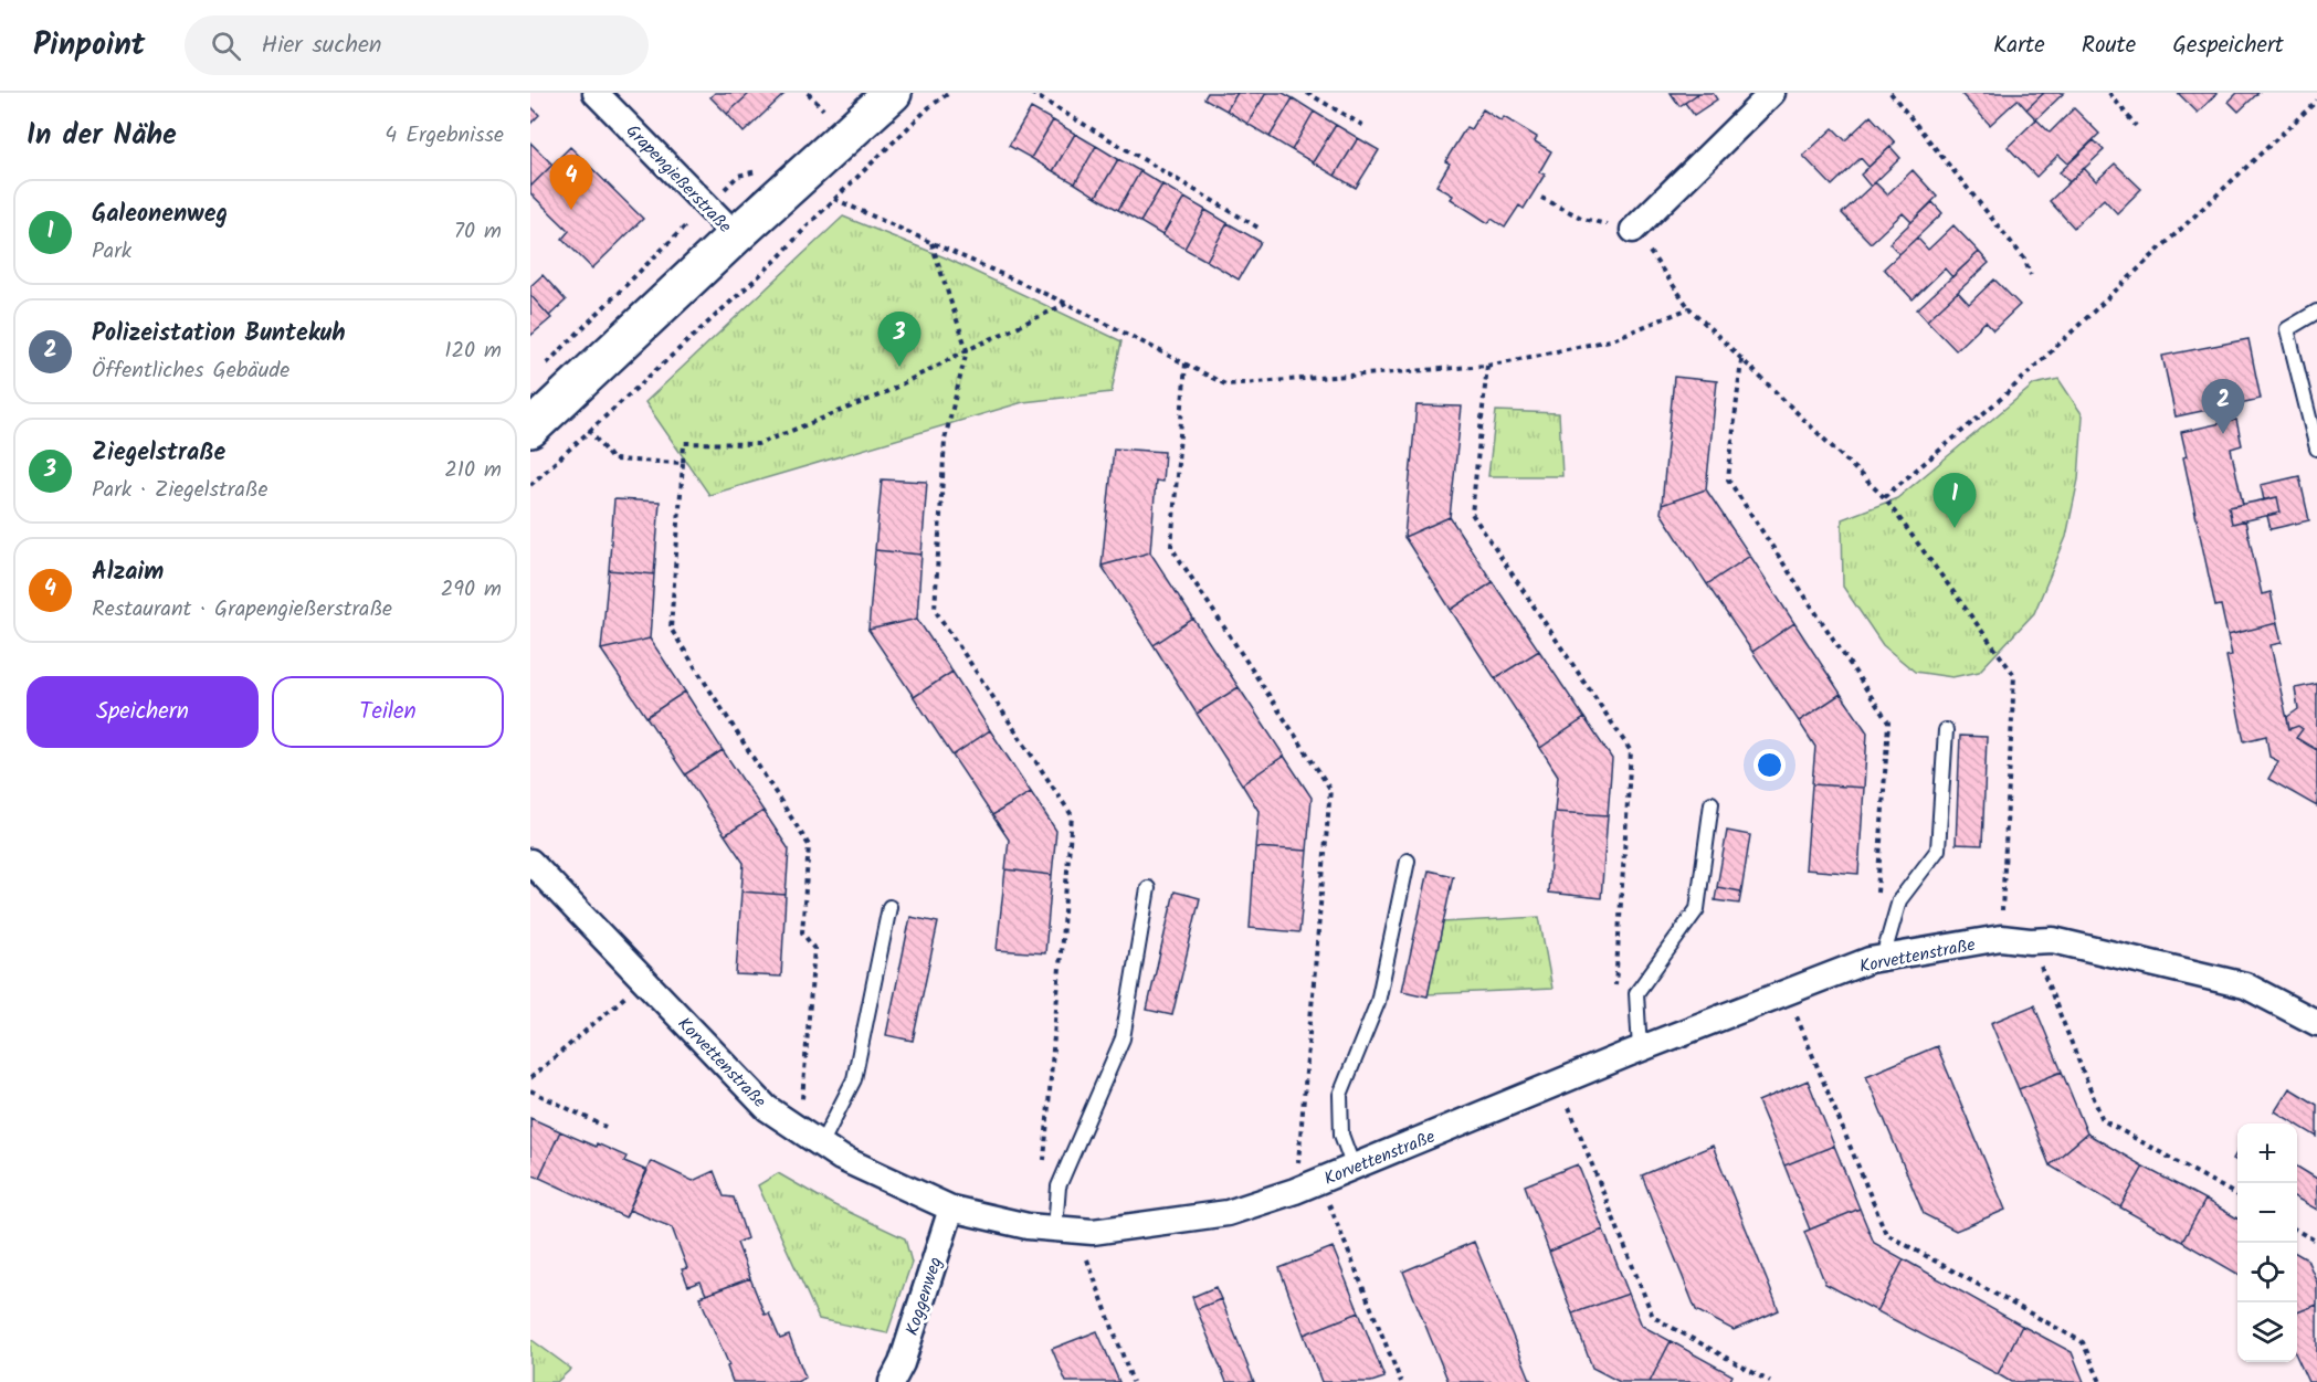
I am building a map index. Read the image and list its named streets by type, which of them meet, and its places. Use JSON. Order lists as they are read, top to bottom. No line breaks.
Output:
{"streets":{"street":["Grapengießerstraße","Korvettenstraße","Koggenweg"]},"crossings":[["Korvettenstraße","Koggenweg"]],"page":{"header":"Pinpoint","search":"Hier suchen","nav":["Karte","Route","Gespeichert"],"heading":["In der Nähe","4 Ergebnisse"],"pins":["4","3","2","1"],"list":[{"mark":"1","name":"Galeonenweg","note":"Park","value":"70 m"},{"mark":"2","name":"Polizeistation Buntekuh","note":"Öffentliches Gebäude","value":"120 m"},{"mark":"3","name":"Ziegelstraße","note":"Park · Ziegelstraße","value":"210 m"},{"mark":"4","name":"Alzaim","note":"Restaurant · Grapengießerstraße","value":"290 m"}],"buttons":["Speichern","Teilen"],"map_buttons":["+","−"]}}
